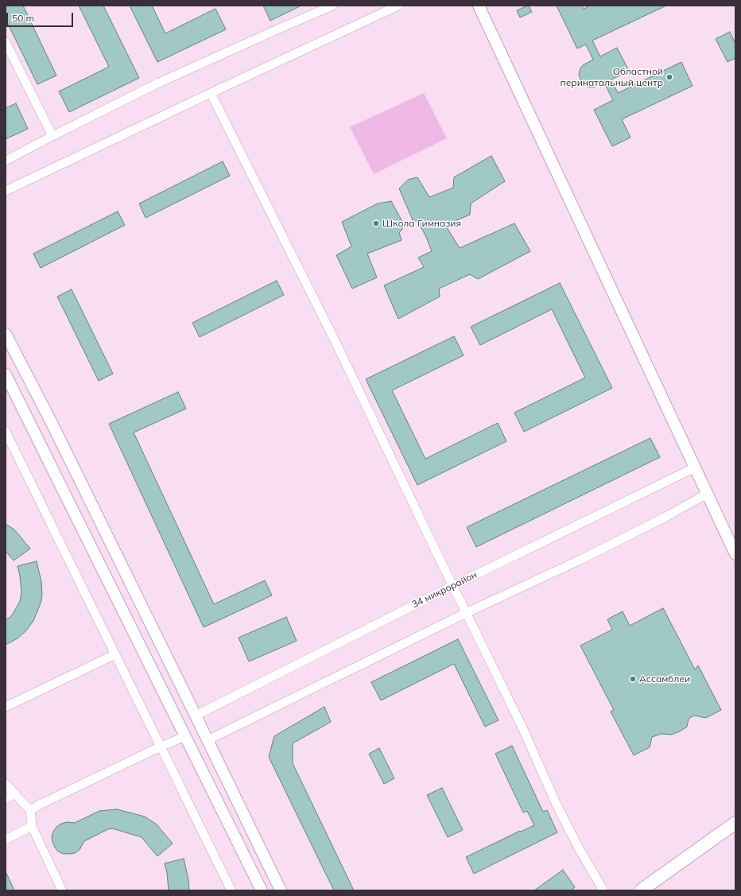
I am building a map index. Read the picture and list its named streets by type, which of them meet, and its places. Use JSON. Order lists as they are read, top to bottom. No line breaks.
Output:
{"streets":{"street":["34 микрорайон"]},"places":["Областной перинатальный центр","Школа Гимназия","Ассамблеи"],"scale_bar":"50 m"}
